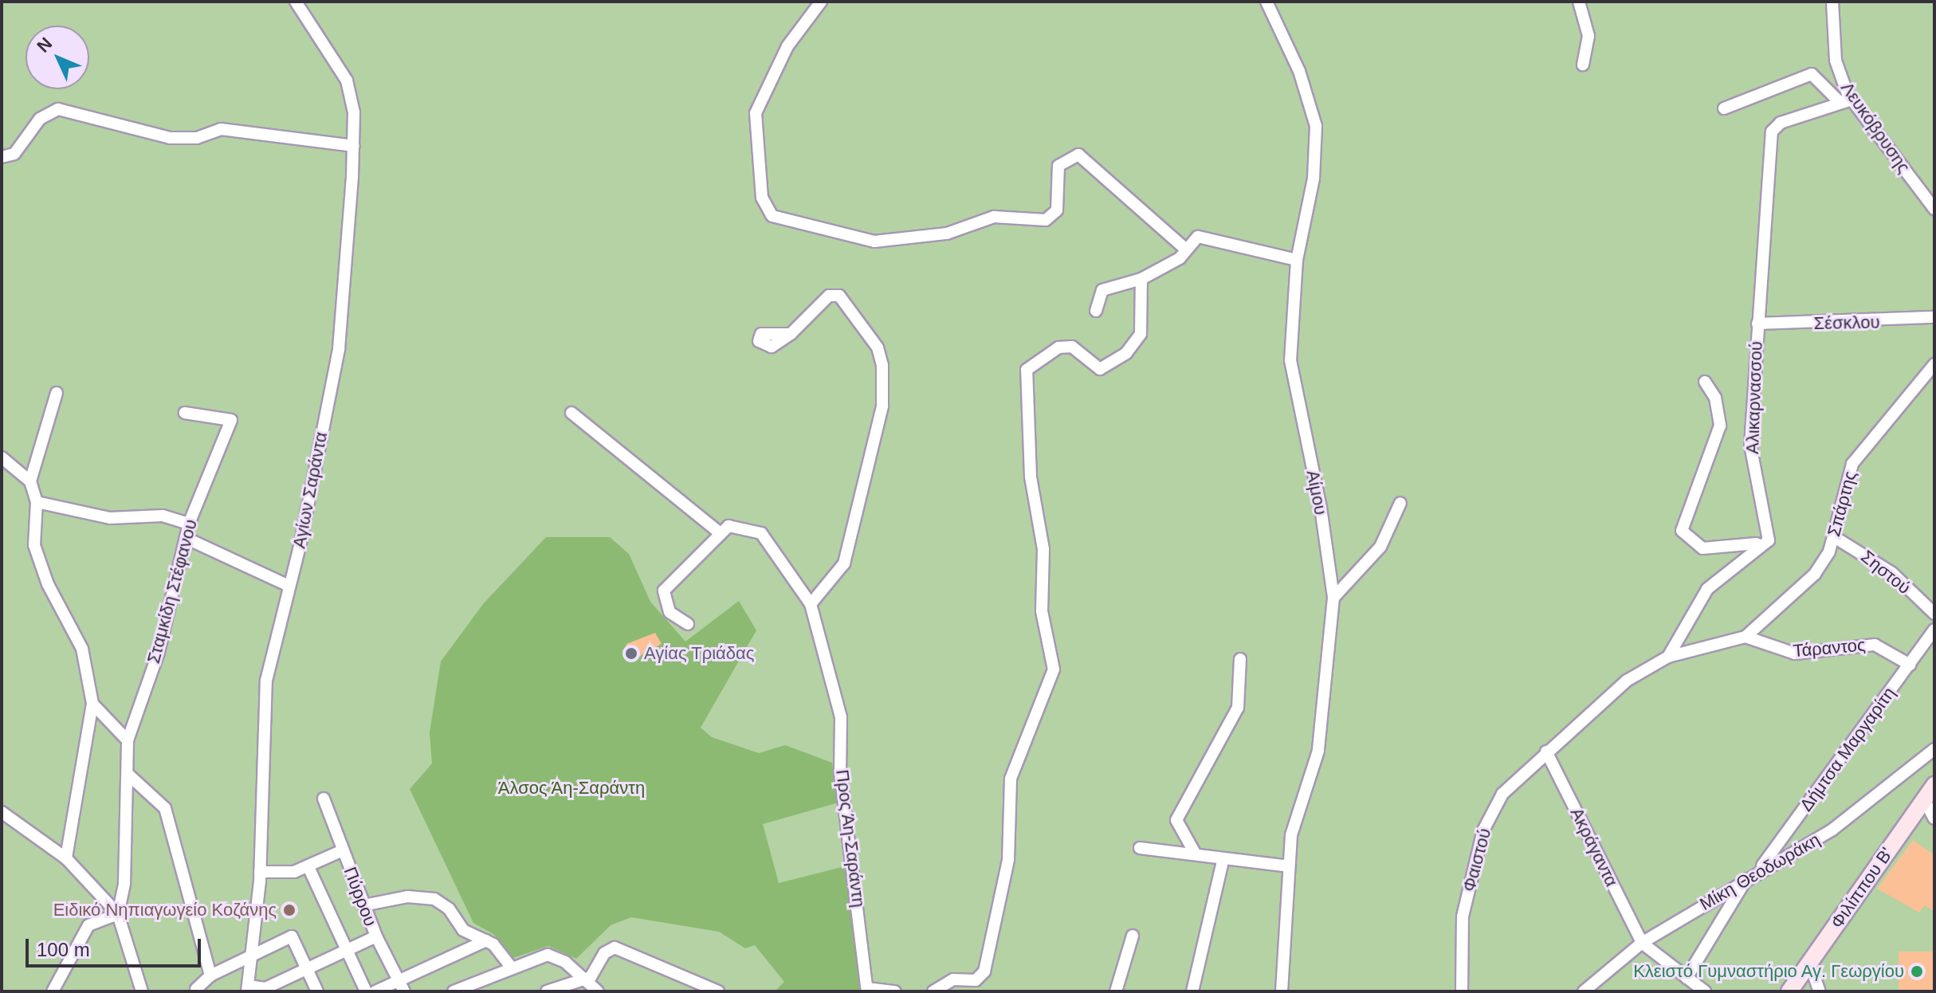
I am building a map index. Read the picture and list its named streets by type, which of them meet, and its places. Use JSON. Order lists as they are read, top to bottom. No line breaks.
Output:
{"streets":{"main road":["Φιλίππου Β'"],"street":["Λευκόβρυσης","Σέσκλου","Αλικαρνασσού","Αγίων Σαράντα","Αίμου","Σπάρτης","Σηστού","Σταμκίδη Στέφανου","Τάραντος","Δήμτσα Μαργαρίτη","Προς Άη-Σαράντη","Ακράγαντα","Φαιστού","Μίκη Θεοδωράκη","Πύρρου"]},"crossings":[["Λευκόβρυσης","Αλικαρνασσού"],["Σέσκλου","Αλικαρνασσού"],["Σπάρτης","Σηστού"],["Σπάρτης","Τάραντος"],["Τάραντος","Δήμτσα Μαργαρίτη"],["Δήμτσα Μαργαρίτη","Μίκη Θεοδωράκη"],["Ακράγαντα","Φαιστού"],["Ακράγαντα","Μίκη Θεοδωράκη"]],"parks":["Άλσος Άη-Σαράντη"],"places":["Αγίας Τριάδας","Ειδικό Νηπιαγωγείο Κοζάνης","Κλειστό Γυμναστήριο Αγ. Γεωργίου"],"scale_bar":"100 m","north":"top left"}
